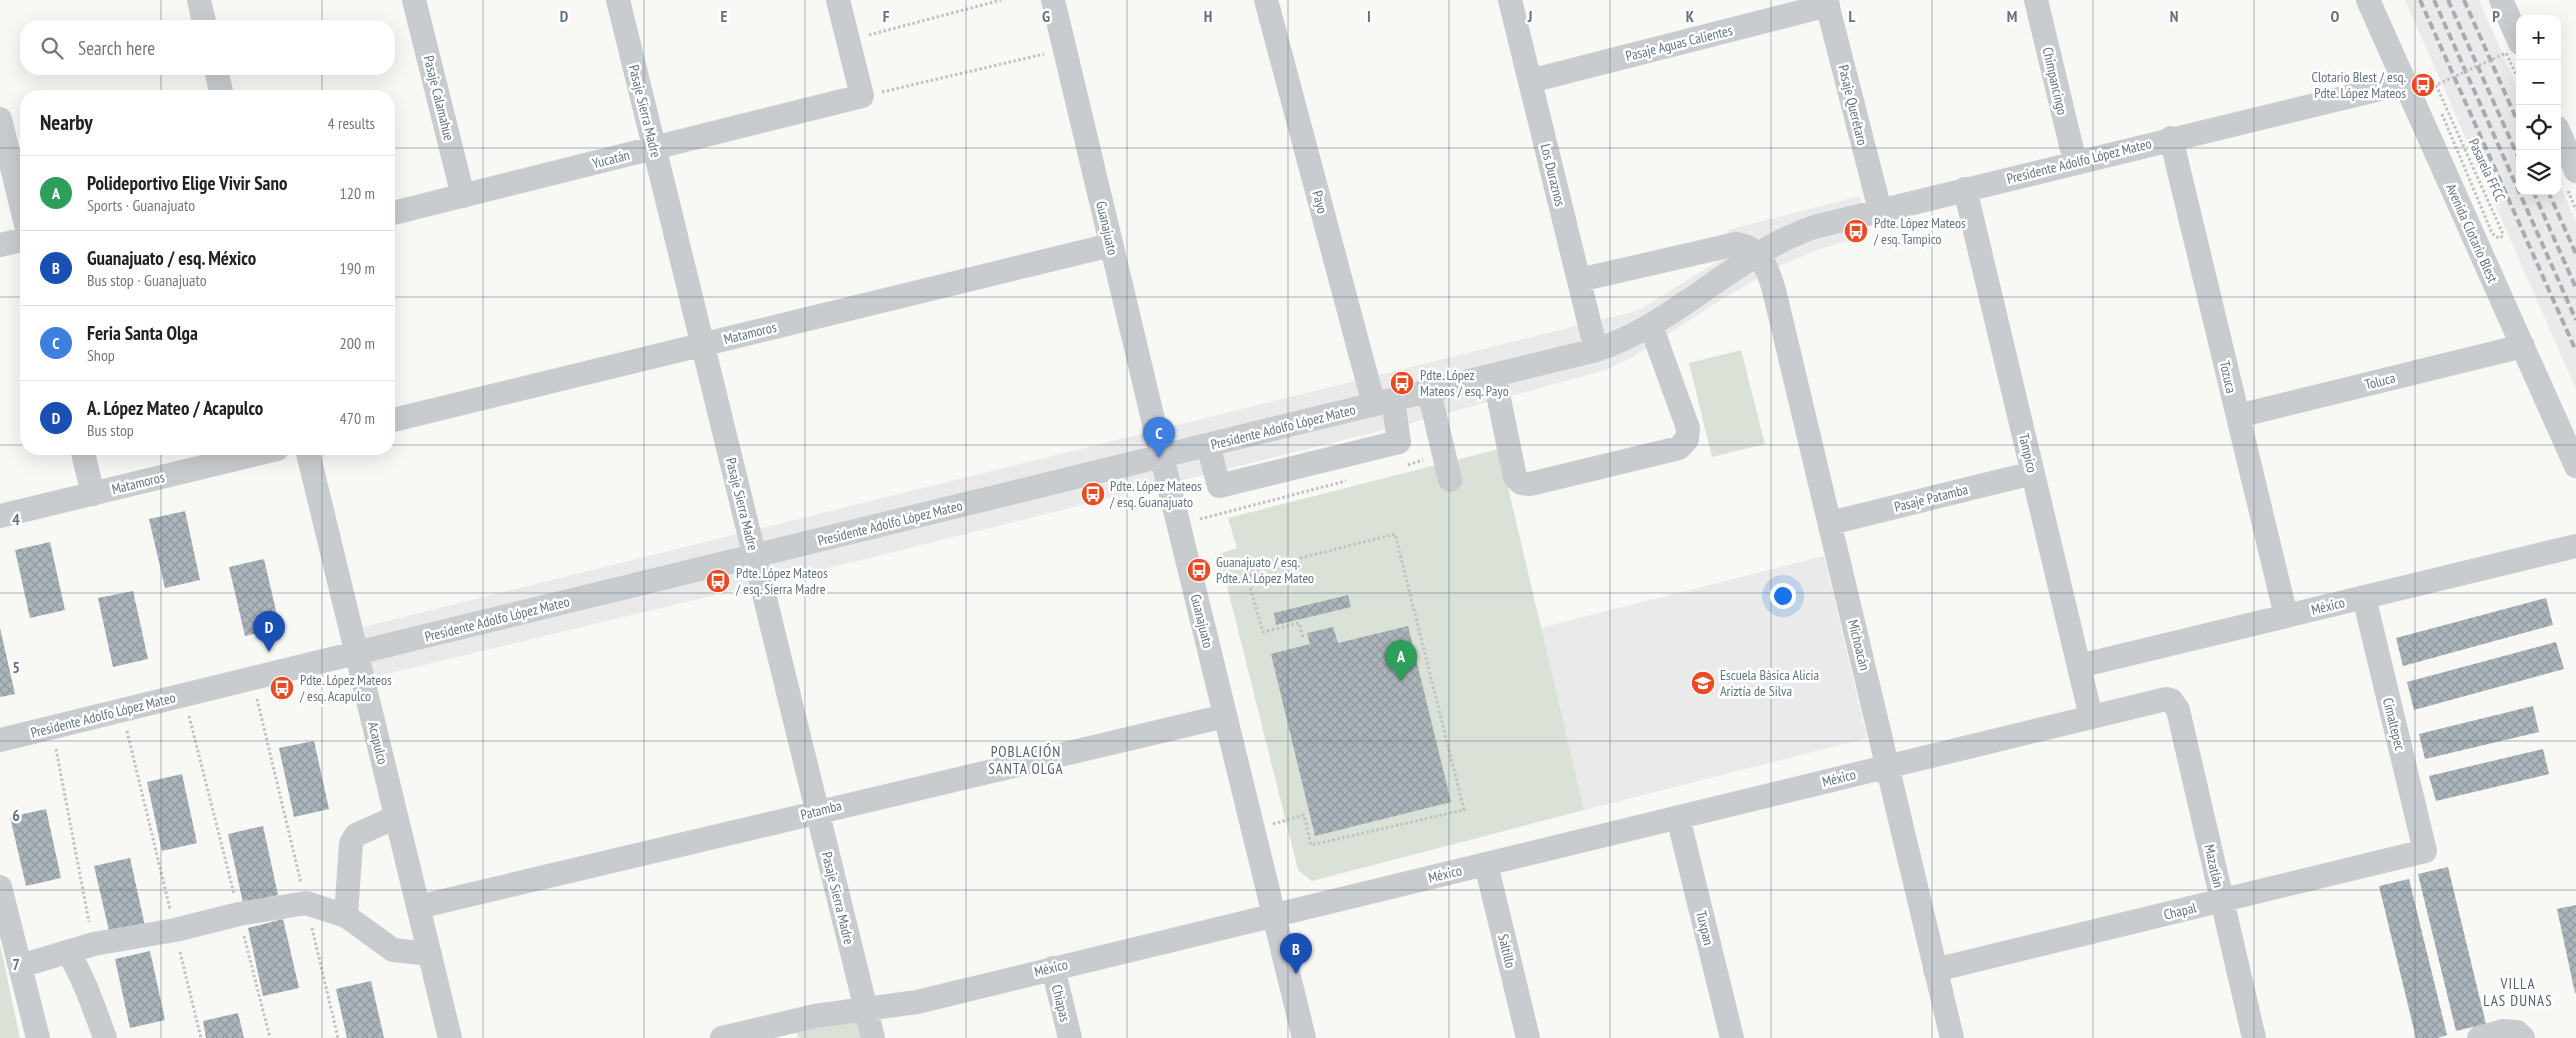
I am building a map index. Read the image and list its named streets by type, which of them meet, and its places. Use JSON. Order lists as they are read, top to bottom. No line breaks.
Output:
{"streets":{"street":["Pasaje Aguas Calientes","Chimpancingo","Pasaje Calamahue","Pasaje Querétaro","Pasaje Sierra Madre","Yucatán","Presidente Adolfo López Mateo","Los Duraznos","Payo","Guanajuato","Avenida Clotario Blest","Matamoros","Tozuca","Toluca","Tampico","Pasaje Patamba","México","Michoacán","Cimaltepec","Acapulco","Patamba","Mazatlán","Chapal","Tuxpan","Saltillo","Chiapas"],"path":["Pasarela FFCC"]},"crossings":[["Pasaje Aguas Calientes","Pasaje Querétaro"],["Pasaje Aguas Calientes","Los Duraznos"],["Chimpancingo","Presidente Adolfo López Mateo"],["Pasaje Calamahue","Yucatán"],["Pasaje Querétaro","Presidente Adolfo López Mateo"],["Pasaje Sierra Madre","Yucatán"],["Pasaje Sierra Madre","Presidente Adolfo López Mateo"],["Pasaje Sierra Madre","Matamoros"],["Pasaje Sierra Madre","México"],["Pasaje Sierra Madre","Patamba"],["Presidente Adolfo López Mateo","Los Duraznos"],["Presidente Adolfo López Mateo","Payo"],["Presidente Adolfo López Mateo","Guanajuato"],["Presidente Adolfo López Mateo","Avenida Clotario Blest"],["Presidente Adolfo López Mateo","Tozuca"],["Presidente Adolfo López Mateo","Tampico"],["Presidente Adolfo López Mateo","Michoacán"],["Presidente Adolfo López Mateo","Acapulco"],["Guanajuato","Matamoros"],["Guanajuato","México"],["Guanajuato","Patamba"],["Avenida Clotario Blest","Toluca"],["Tozuca","Toluca"],["Tozuca","México"],["Tampico","Pasaje Patamba"],["Tampico","México"],["Pasaje Patamba","Michoacán"],["México","Michoacán"],["México","Cimaltepec"],["México","Mazatlán"],["México","Tuxpan"],["México","Saltillo"],["México","Chiapas"],["Michoacán","Chapal"],["Cimaltepec","Chapal"],["Acapulco","Patamba"],["Mazatlán","Chapal"]],"districts":["POBLACIÓN SANTA OLGA","VILLA LAS DUNAS"],"places":{"bus stop":["Clotario Blest / esq. Pdte. López Mateos","Pdte. López Mateos / esq. Tampico","Pdte. López Mateos / esq. Payo","Pdte. López Mateos / esq. Guanajuato","Guanajuato / esq. Pdte. A. López Mateo","Pdte. López Mateos / esq. Sierra Madre","Pdte. López Mateos / esq. Acapulco"],"school or university":["Escuela Básica Alicia Ariztía de Silva"]},"page":{"map_buttons":["+","−"],"search":"Search here","heading":["Nearby","4 results"],"list":[{"mark":"A","name":"Polideportivo Elige Vivir Sano","note":"Sports · Guanajuato","value":"120 m"},{"mark":"B","name":"Guanajuato / esq. México","note":"Bus stop · Guanajuato","value":"190 m"},{"mark":"C","name":"Feria Santa Olga","note":"Shop","value":"200 m"},{"mark":"D","name":"A. López Mateo / Acapulco","note":"Bus stop","value":"470 m"}],"pins":["C","D","A","B"]},"grid":{"columns":["D","E","F","G","H","I","J","K","L","M","N","O","P"],"rows":["4","5","6","7"]}}
